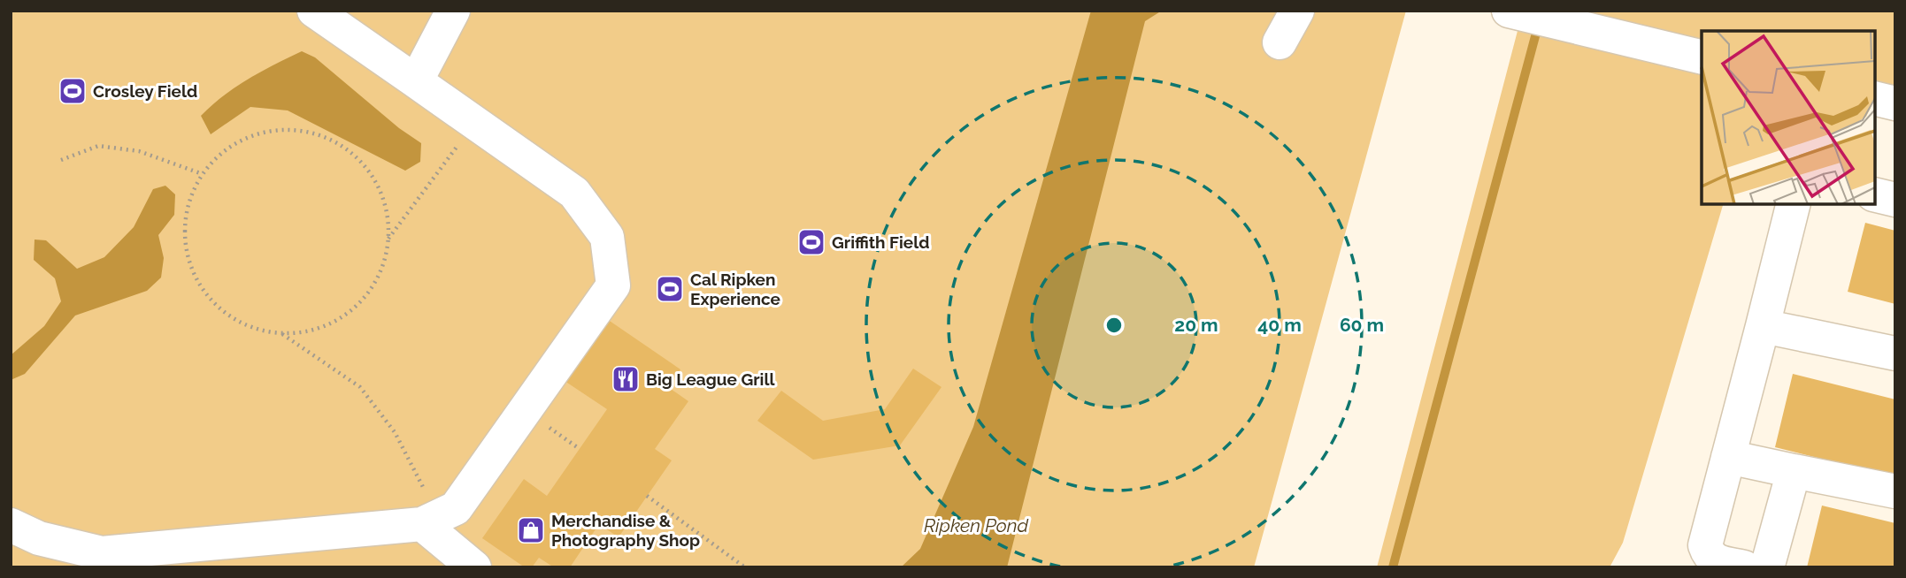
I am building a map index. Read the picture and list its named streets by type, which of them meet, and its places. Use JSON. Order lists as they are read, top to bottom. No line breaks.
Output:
{"water":["Ripken Pond"],"places":{"sports":["Crosley Field","Griffith Field","Cal Ripken Experience"],"restaurant":["Big League Grill"],"shop":["Merchandise & Photography Shop"]},"rings":["20 m","40 m","60 m"]}
